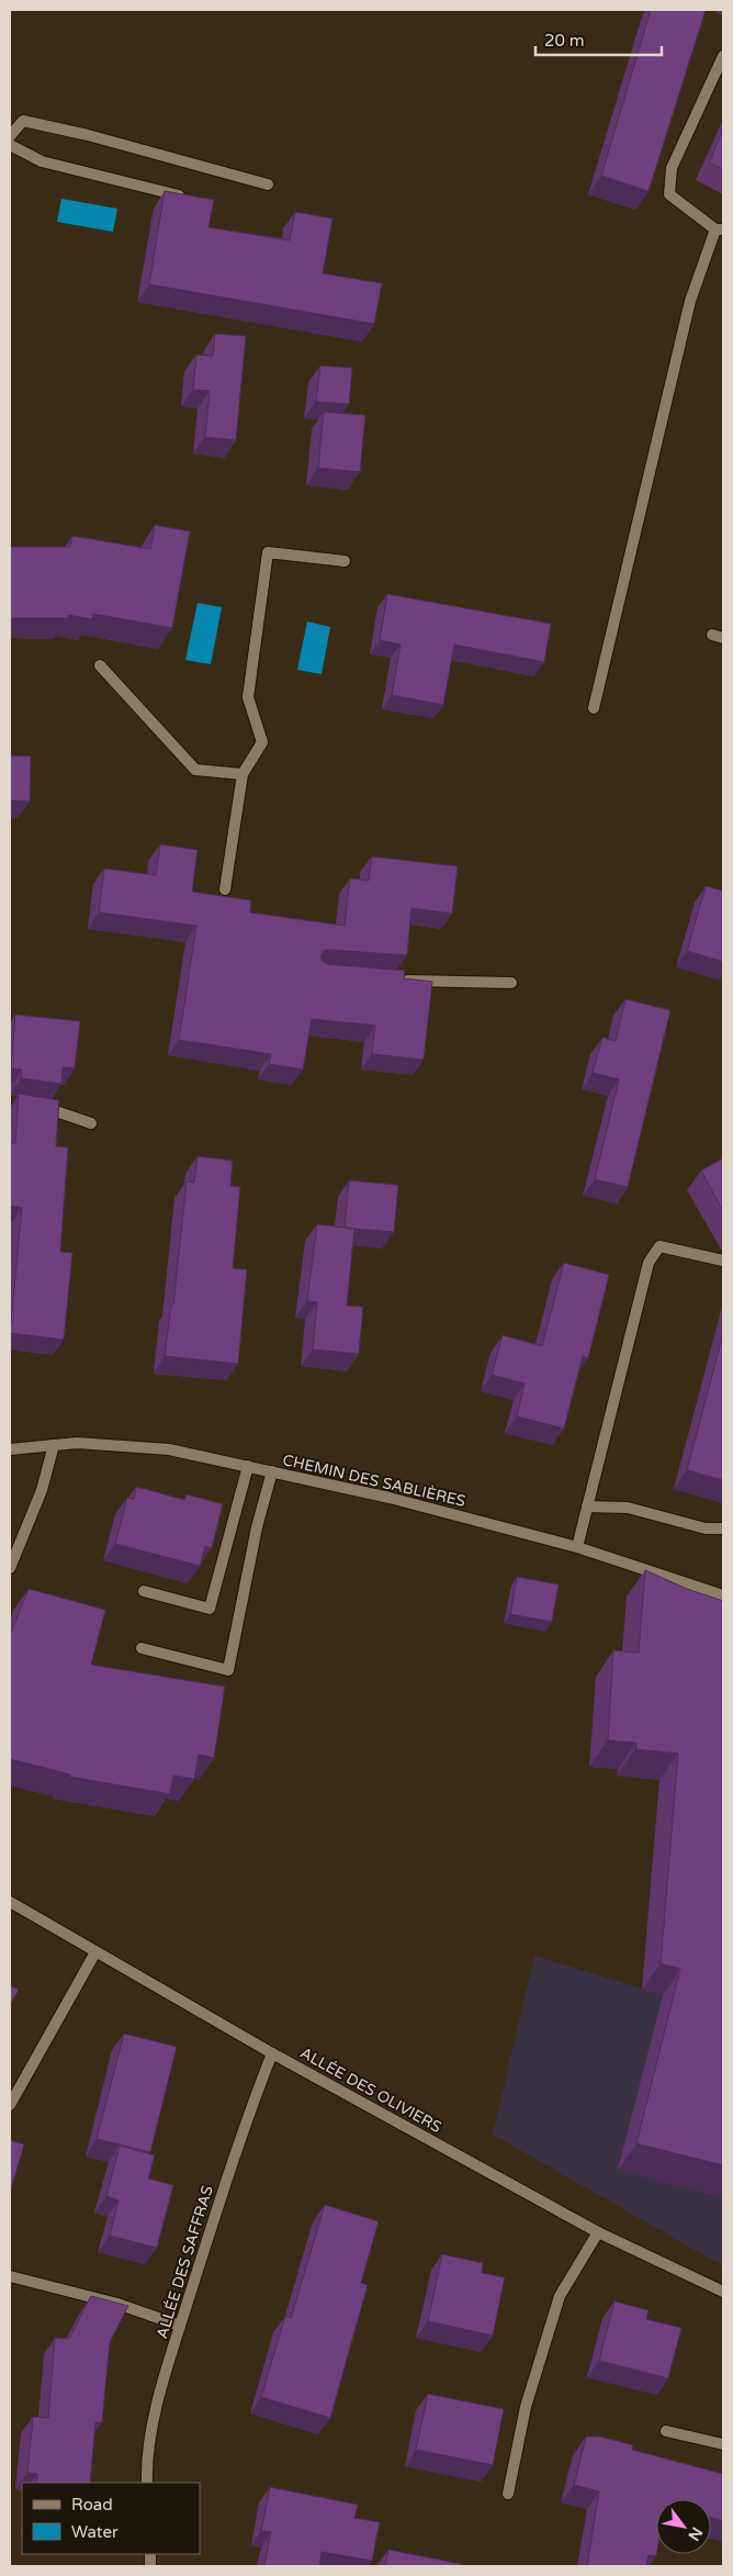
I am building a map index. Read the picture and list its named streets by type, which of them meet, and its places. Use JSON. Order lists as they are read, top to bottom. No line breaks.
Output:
{"streets":{"street":["CHEMIN DES SABLIÈRES","ALLÉE DES OLIVIERS","ALLÉE DES SAFFRAS"]},"crossings":[["ALLÉE DES OLIVIERS","ALLÉE DES SAFFRAS"]],"legend":["Road","Water"],"scale_bar":"20 m","north":"bottom right"}
